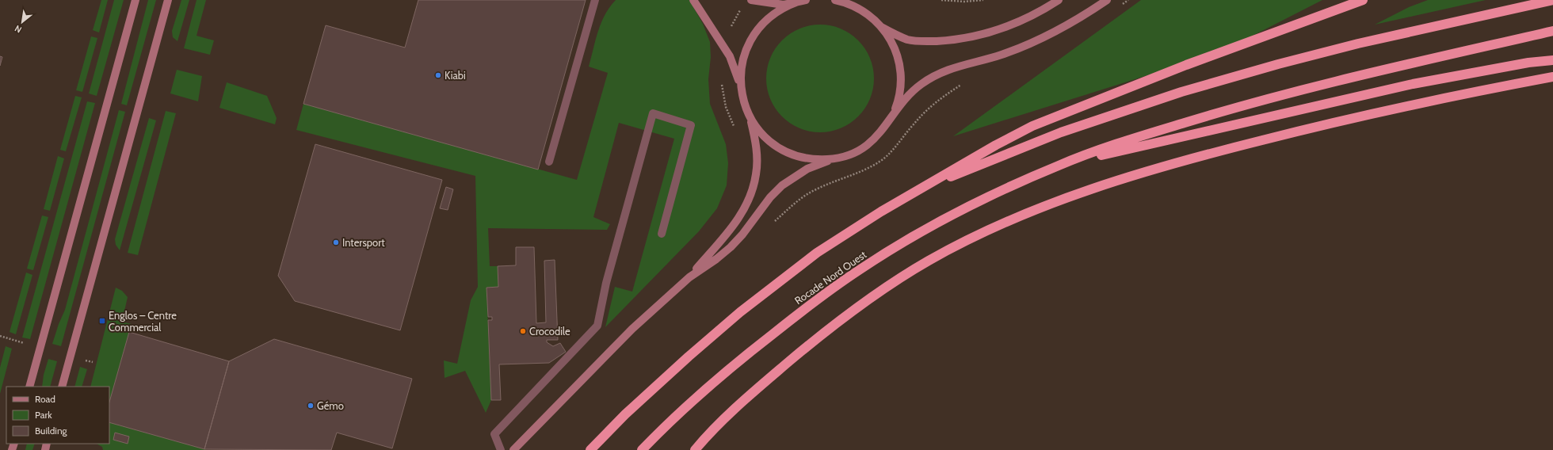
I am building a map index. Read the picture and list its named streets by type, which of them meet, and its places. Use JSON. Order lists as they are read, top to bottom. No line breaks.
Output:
{"streets":{"highway":["Rocade Nord Ouest"]},"places":{"other":["Kiabi","Intersport","Crocodile","Gémo"],"transit":["Englos – Centre Commercial"]},"legend":["Road","Park","Building"],"north":"bottom left"}
